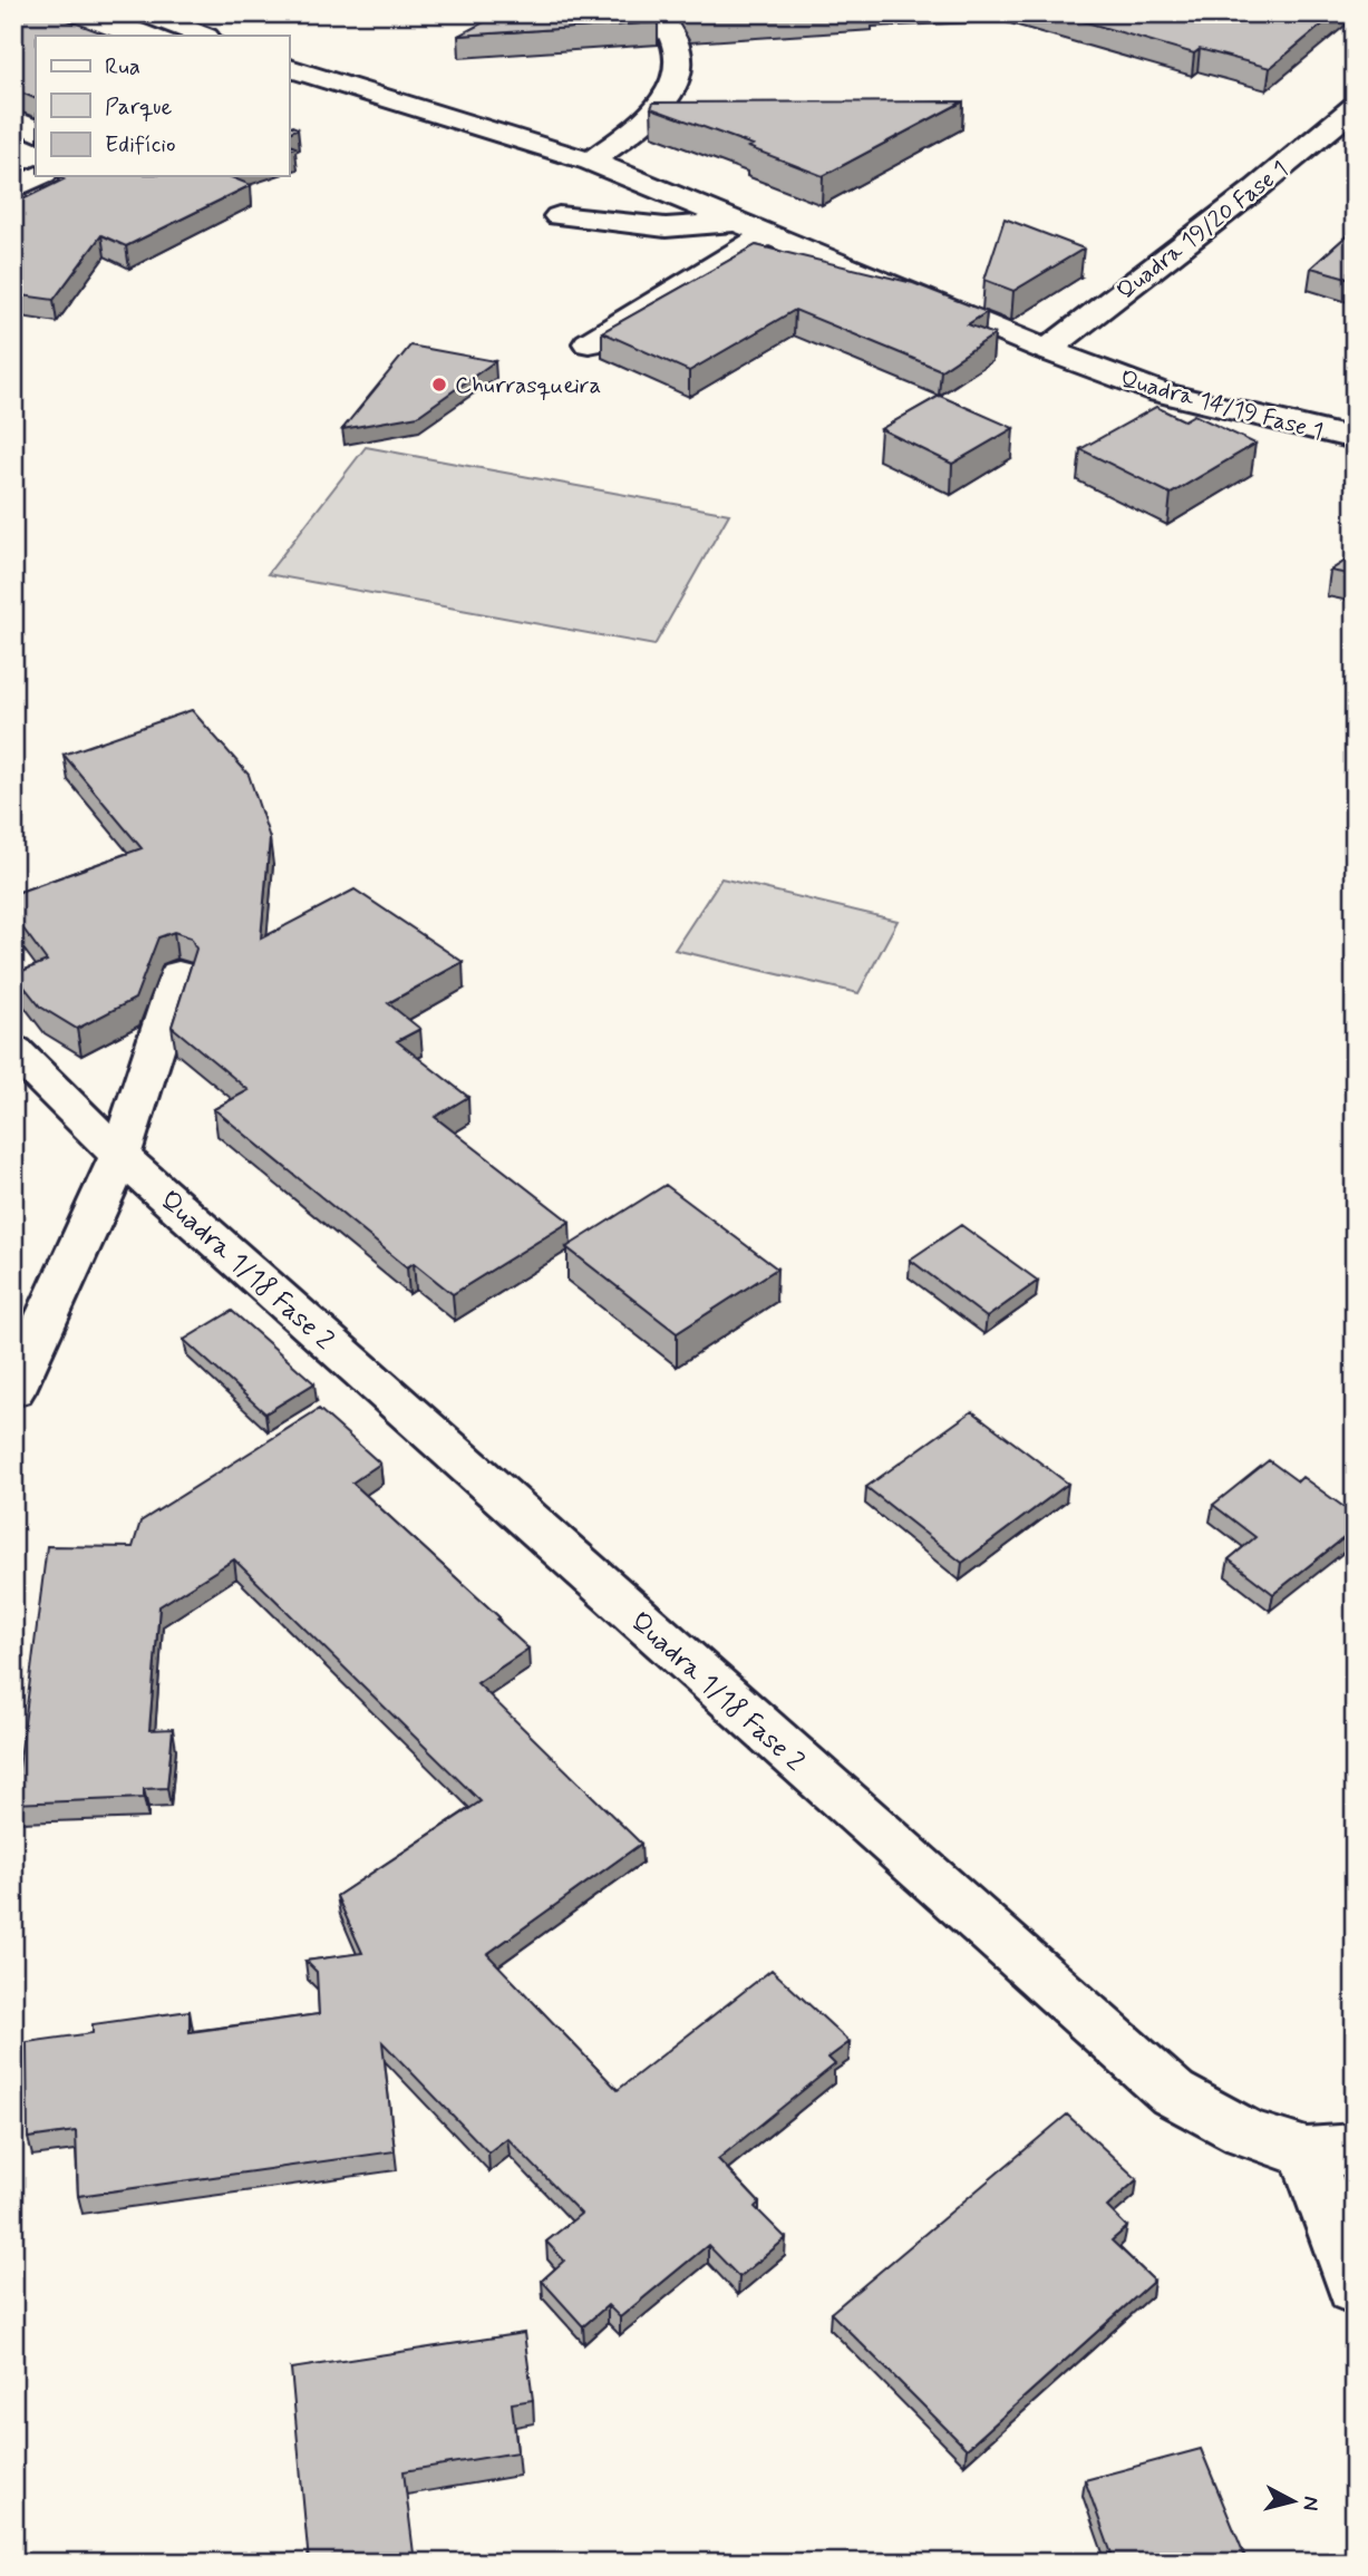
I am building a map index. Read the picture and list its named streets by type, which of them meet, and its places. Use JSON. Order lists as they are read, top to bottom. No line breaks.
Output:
{"streets":{"street":["Quadra 19/20 Fase 1","Quadra 14/19 Fase 1","Quadra 1/18 Fase 2"]},"crossings":[["Quadra 19/20 Fase 1","Quadra 14/19 Fase 1"]],"places":["Churrasqueira"],"legend":["Rua","Parque","Edifício"],"north":"right"}
